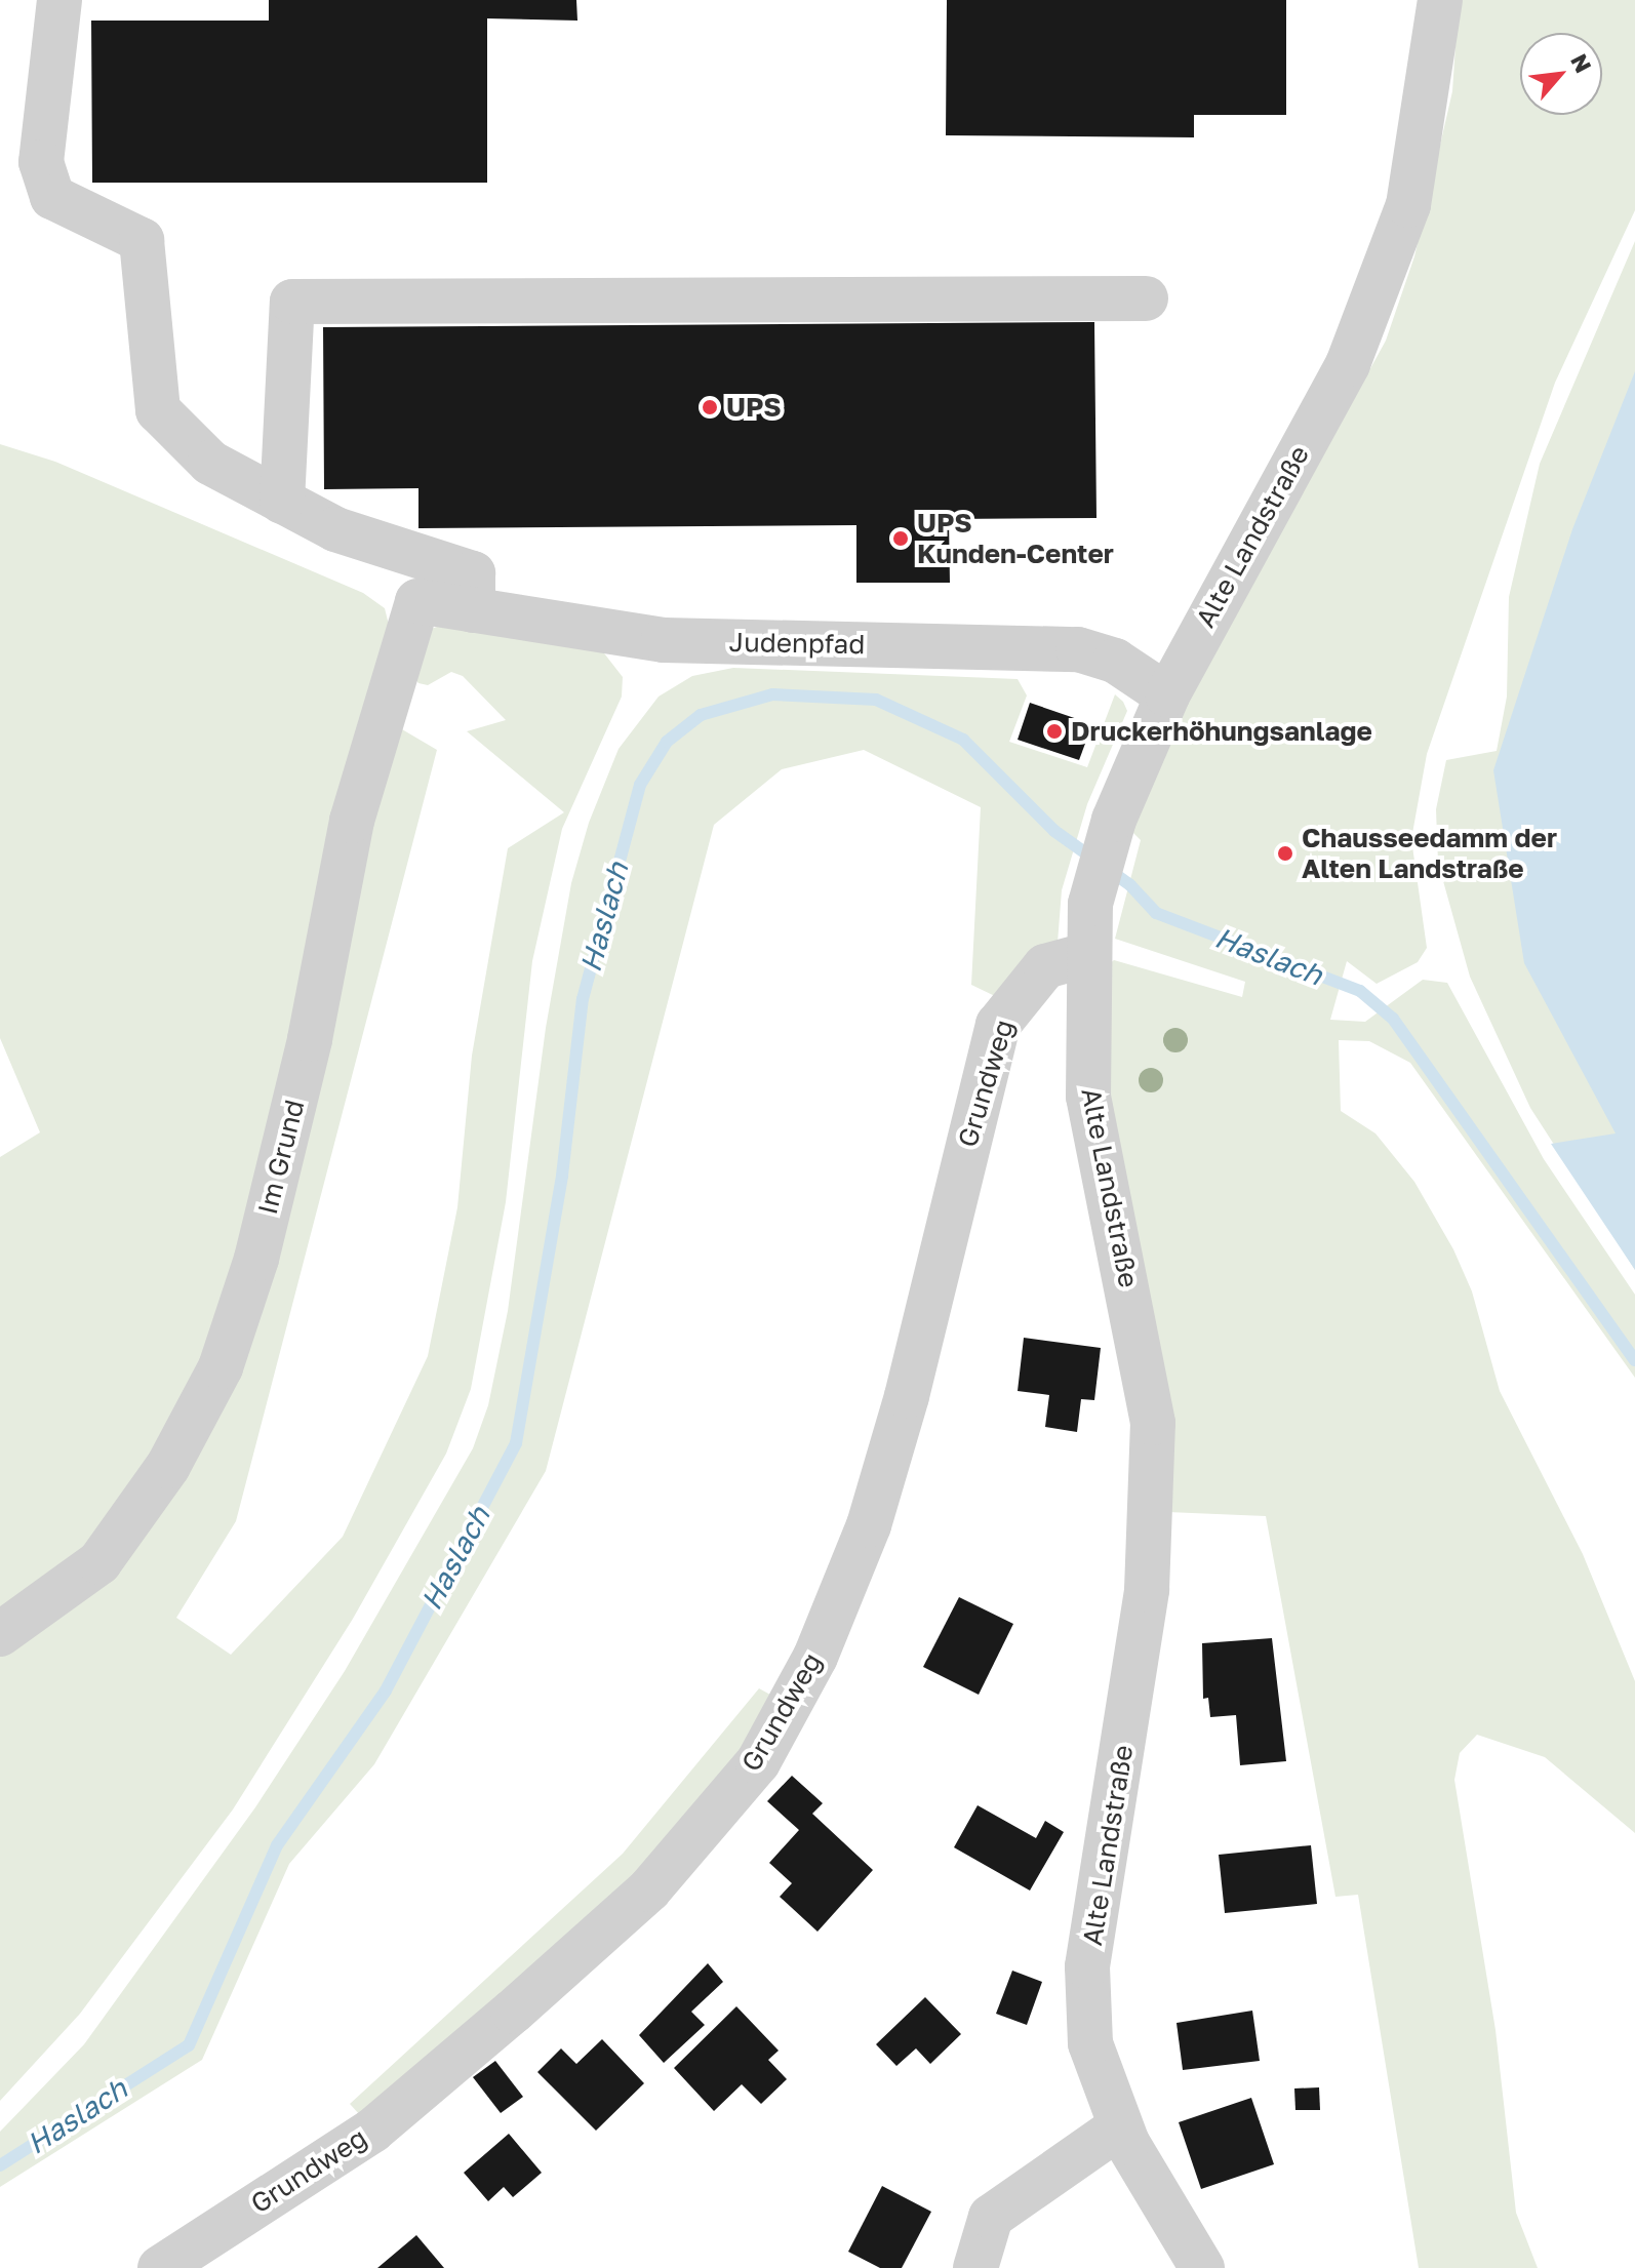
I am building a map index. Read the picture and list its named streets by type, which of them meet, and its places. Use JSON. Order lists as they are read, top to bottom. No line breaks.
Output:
{"streets":{"street":["Alte Landstraße","Judenpfad","Grundweg","Im Grund"]},"crossings":[["Alte Landstraße","Judenpfad"],["Alte Landstraße","Grundweg"],["Judenpfad","Im Grund"]],"water":["Haslach"],"places":["UPS","UPS Kunden-Center","Druckerhöhungsanlage","Chausseedamm der Alten Landstraße"],"north":"top right"}
